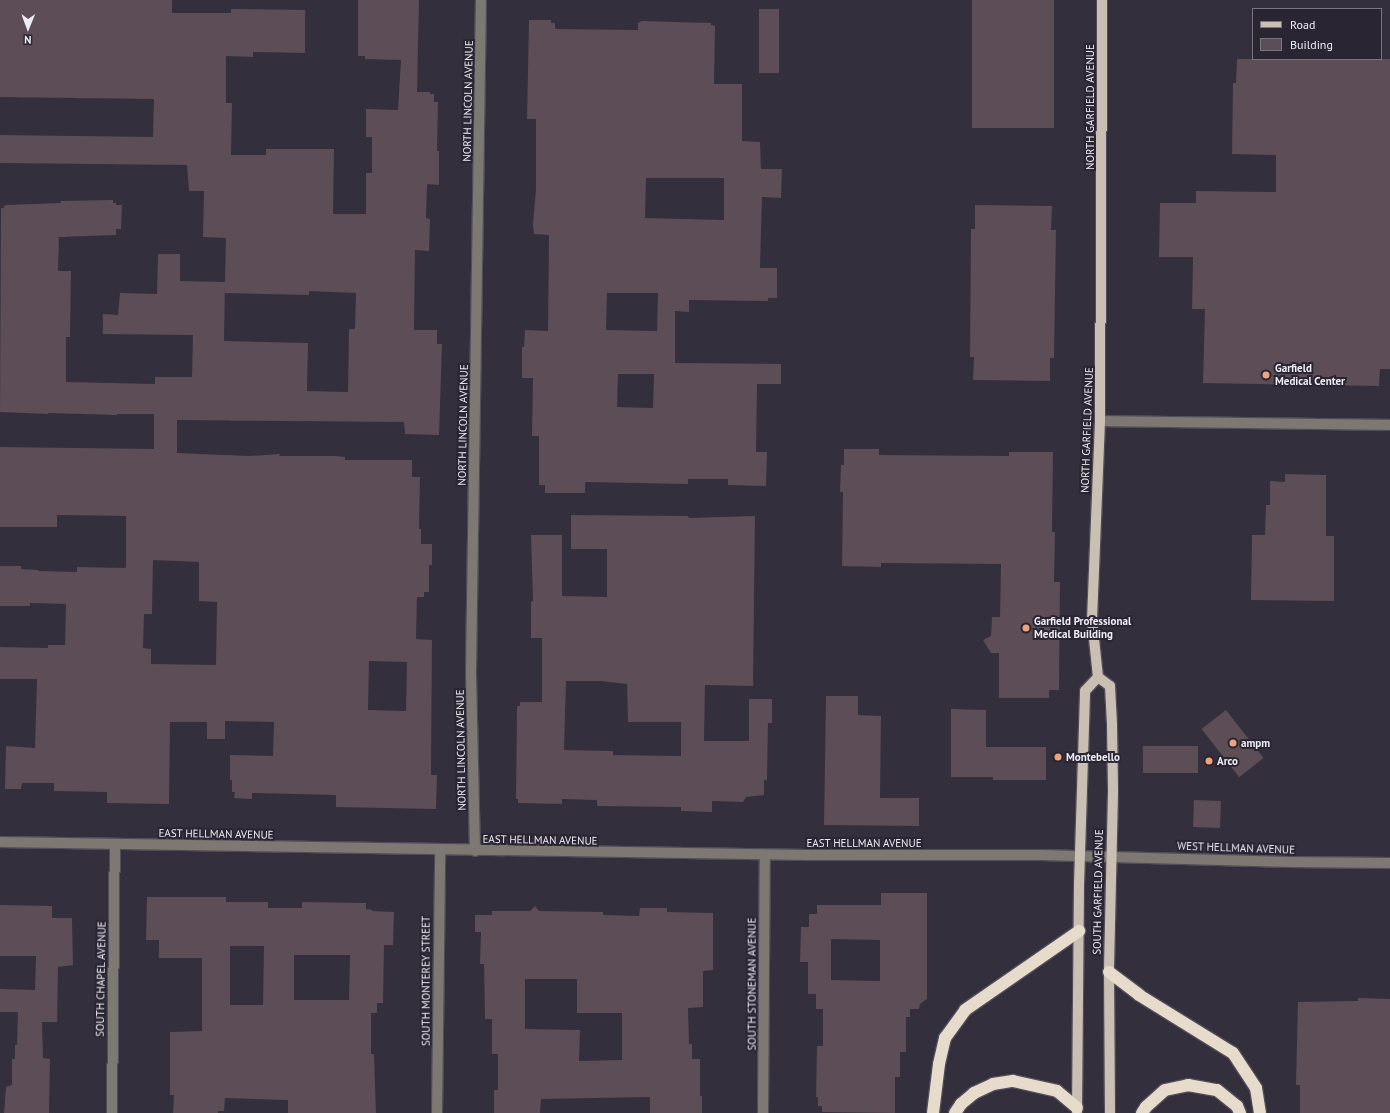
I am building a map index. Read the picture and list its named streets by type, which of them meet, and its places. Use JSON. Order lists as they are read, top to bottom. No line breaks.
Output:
{"streets":{"main road":["NORTH GARFIELD AVENUE","SOUTH GARFIELD AVENUE"],"street":["NORTH LINCOLN AVENUE","EAST HELLMAN AVENUE","WEST HELLMAN AVENUE","SOUTH CHAPEL AVENUE","SOUTH MONTEREY STREET","SOUTH STONEMAN AVENUE"]},"crossings":[["NORTH LINCOLN AVENUE","EAST HELLMAN AVENUE"],["NORTH GARFIELD AVENUE","SOUTH GARFIELD AVENUE"],["EAST HELLMAN AVENUE","WEST HELLMAN AVENUE"],["EAST HELLMAN AVENUE","SOUTH GARFIELD AVENUE"],["EAST HELLMAN AVENUE","SOUTH CHAPEL AVENUE"],["EAST HELLMAN AVENUE","SOUTH MONTEREY STREET"],["EAST HELLMAN AVENUE","SOUTH STONEMAN AVENUE"],["WEST HELLMAN AVENUE","SOUTH GARFIELD AVENUE"]],"places":["Garfield Medical Center","Garfield Professional Medical Building","ampm","Montebello","Arco"],"legend":["Road","Building"],"north":"bottom"}
